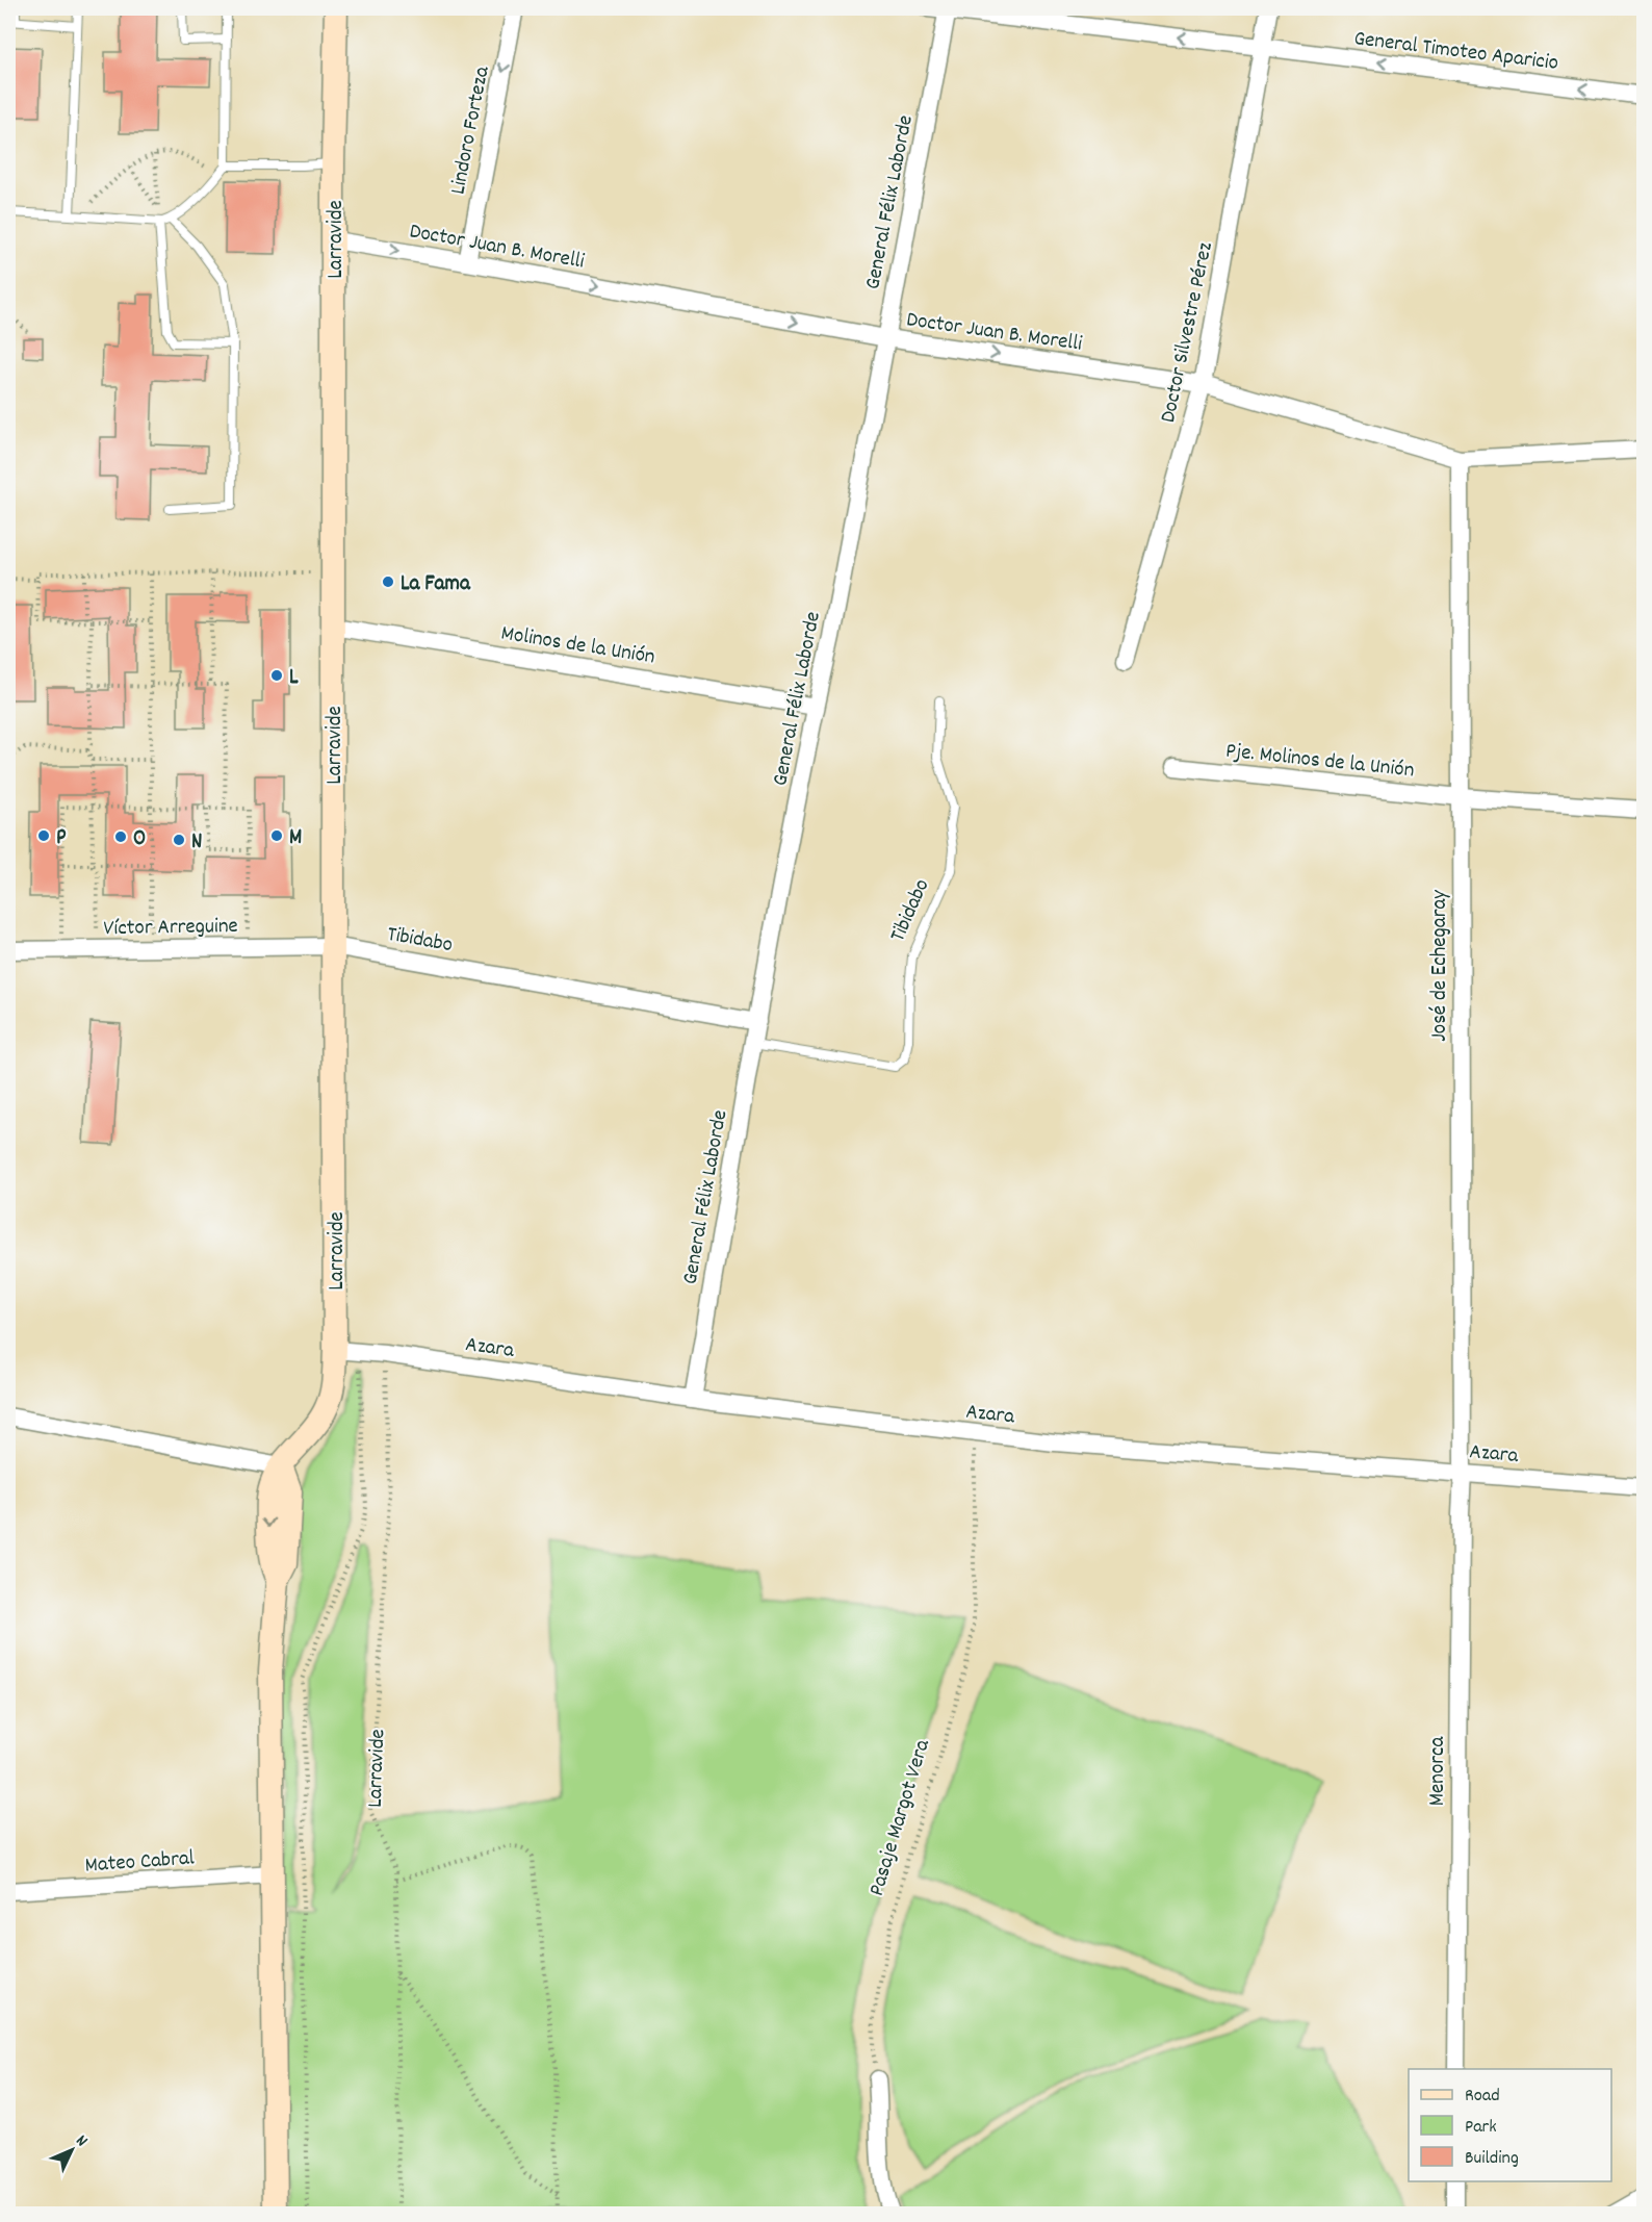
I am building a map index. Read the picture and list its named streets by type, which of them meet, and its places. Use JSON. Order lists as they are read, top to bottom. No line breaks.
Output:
{"streets":{"street":["General Timoteo Aparicio","Lindoro Forteza","General Félix Laborde","Larravide","Doctor Juan B. Morelli","Doctor Silvestre Pérez","Molinos de la Unión","Pje. Molinos de la Unión","Tibidabo","Víctor Arreguine","José de Echegaray","Azara","Menorca","Mateo Cabral"],"path":["Pasaje Margot Vera"]},"crossings":[["General Timoteo Aparicio","General Félix Laborde"],["General Timoteo Aparicio","Doctor Silvestre Pérez"],["Lindoro Forteza","Doctor Juan B. Morelli"],["General Félix Laborde","Doctor Juan B. Morelli"],["General Félix Laborde","Molinos de la Unión"],["General Félix Laborde","Tibidabo"],["General Félix Laborde","Azara"],["Larravide","Doctor Juan B. Morelli"],["Larravide","Molinos de la Unión"],["Larravide","Tibidabo"],["Larravide","Víctor Arreguine"],["Larravide","Azara"],["Larravide","Mateo Cabral"],["Doctor Juan B. Morelli","Doctor Silvestre Pérez"],["Doctor Juan B. Morelli","José de Echegaray"],["Pje. Molinos de la Unión","José de Echegaray"],["Tibidabo","Víctor Arreguine"],["José de Echegaray","Azara"],["José de Echegaray","Menorca"],["Azara","Menorca"],["Azara","Pasaje Margot Vera"]],"one_way":["General Timoteo Aparicio","Lindoro Forteza","Doctor Juan B. Morelli"],"places":["La Fama","L","P","M","O","N"],"legend":["Road","Park","Building"],"north":"top right"}
